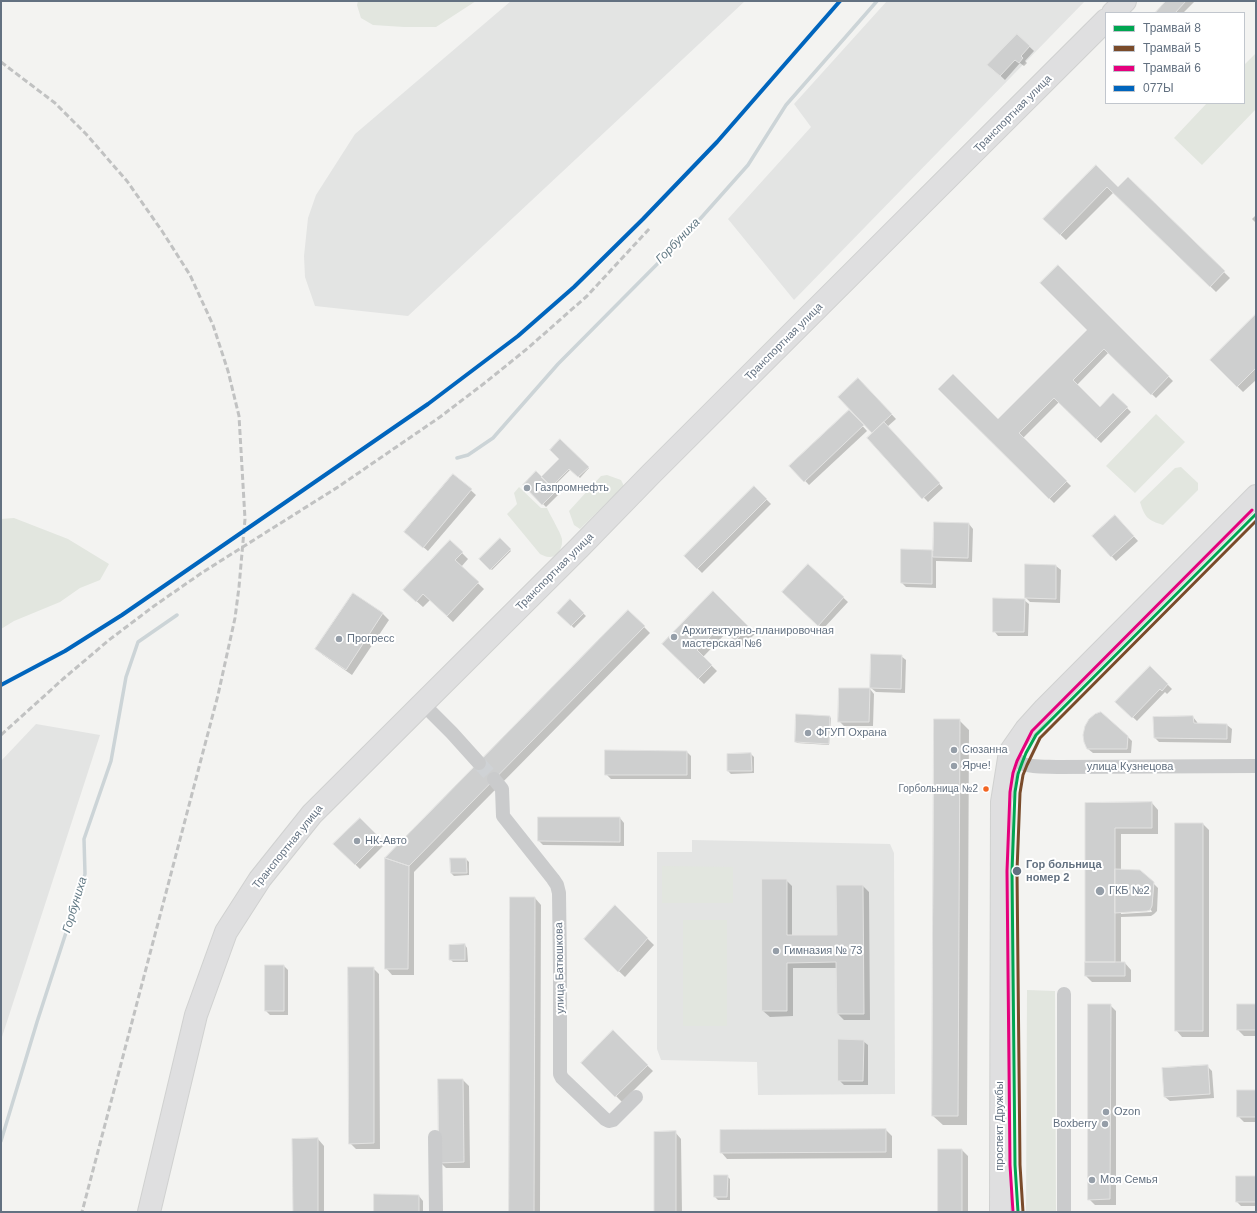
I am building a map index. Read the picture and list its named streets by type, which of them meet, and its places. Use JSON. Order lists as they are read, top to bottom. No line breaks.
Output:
{"streets":{"main road":["Транспортная улица","проспект Дружбы"],"street":["улица Кузнецова","улица Батюшкова"]},"crossings":[["улица Кузнецова","проспект Дружбы"]],"water":["Горбуниха"],"places":["Газпромнефть","Архитектурно-планировочная мастерская №6","Прогресс","ФГУП Охрана","Сюзанна","Ярче!","Горбольница №2","НК-Авто","Гор больница номер 2","ГКБ №2","Гимназия № 73","Ozon","Boxberry","Моя Семья"],"lines":["transit line 077Ы","tram line 6","tram line 8","tram line 5"],"legend":["Трамвай 8","Трамвай 5","Трамвай 6","077Ы"]}
